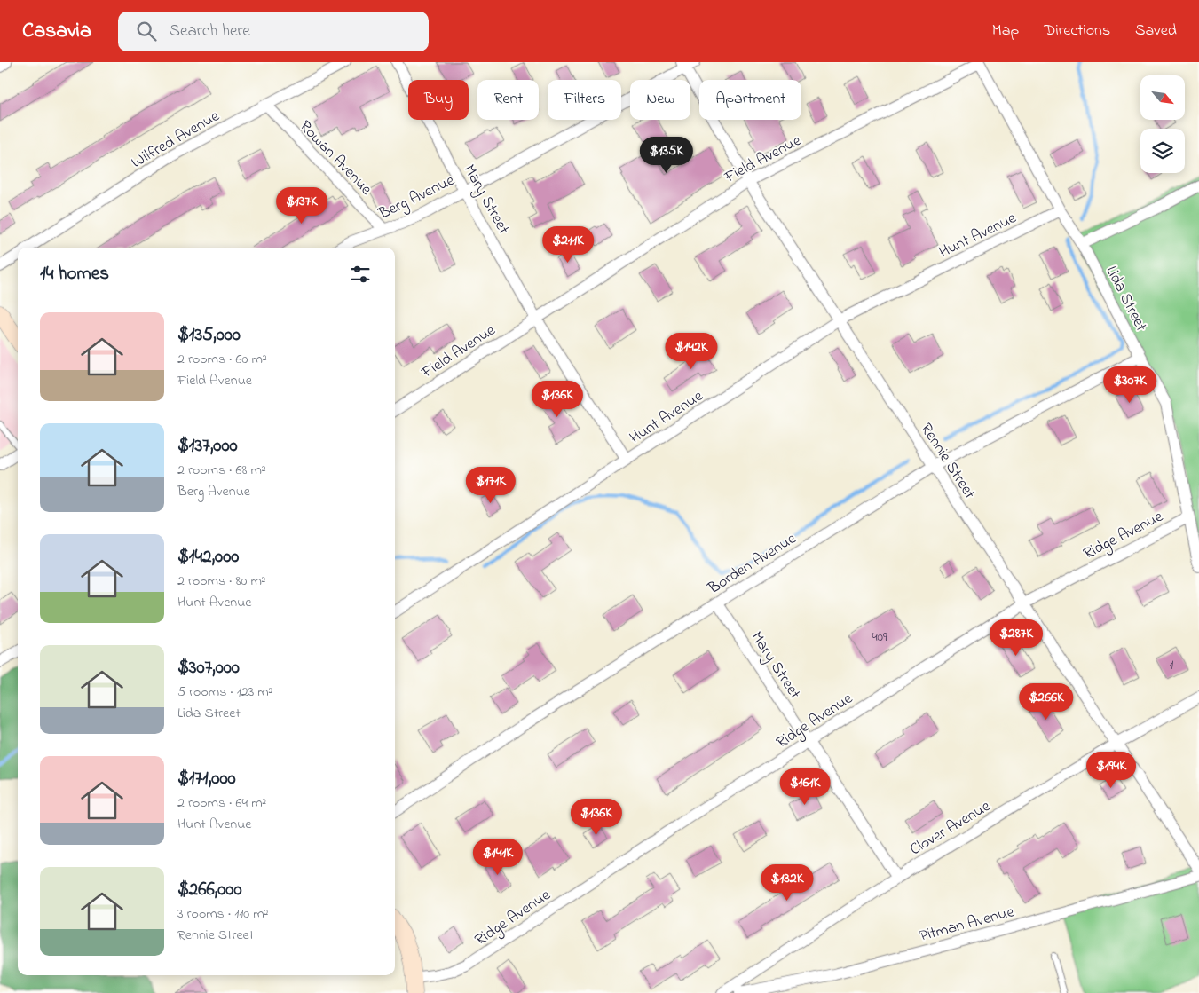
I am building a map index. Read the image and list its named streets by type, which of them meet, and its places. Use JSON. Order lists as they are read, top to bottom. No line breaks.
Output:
{"streets":{"street":["Wilfred Avenue","Rowan Avenue","Field Avenue","Berg Avenue","Mary Street","Hunt Avenue","Lida Street","Rennie Street","Ridge Avenue","Borden Avenue","Clover Avenue","Pitman Avenue"]},"crossings":[["Wilfred Avenue","Rowan Avenue"],["Rowan Avenue","Berg Avenue"],["Field Avenue","Mary Street"],["Field Avenue","Lida Street"],["Field Avenue","Rennie Street"],["Berg Avenue","Mary Street"],["Berg Avenue","Rennie Street"],["Mary Street","Hunt Avenue"],["Mary Street","Ridge Avenue"],["Mary Street","Borden Avenue"],["Mary Street","Clover Avenue"],["Hunt Avenue","Lida Street"],["Hunt Avenue","Rennie Street"],["Lida Street","Ridge Avenue"],["Lida Street","Borden Avenue"],["Rennie Street","Ridge Avenue"],["Rennie Street","Borden Avenue"],["Rennie Street","Clover Avenue"]],"house_numbers":["409","1"],"north":"bottom right","page":{"header":"Casavia","search":"Search here","nav":["Map","Directions","Saved"],"chip":["Buy","Rent","Filters","New","Apartment"],"price":["$135K","$137K","$211K","$142K","$307K","$136K","$171K","$287K","$266K","$194K","$161K","$136K","$141K","$132K"],"heading":"14 homes","list":[{"name":"$135,000","note":"2 rooms · 60 m² · Field Avenue"},{"name":"$137,000","note":"2 rooms · 68 m² · Berg Avenue"},{"name":"$142,000","note":"2 rooms · 80 m² · Hunt Avenue"},{"name":"$307,000","note":"5 rooms · 123 m² · Lida Street"},{"name":"$171,000","note":"2 rooms · 64 m² · Hunt Avenue"},{"name":"$266,000","note":"3 rooms · 110 m² · Rennie Street"}]}}
